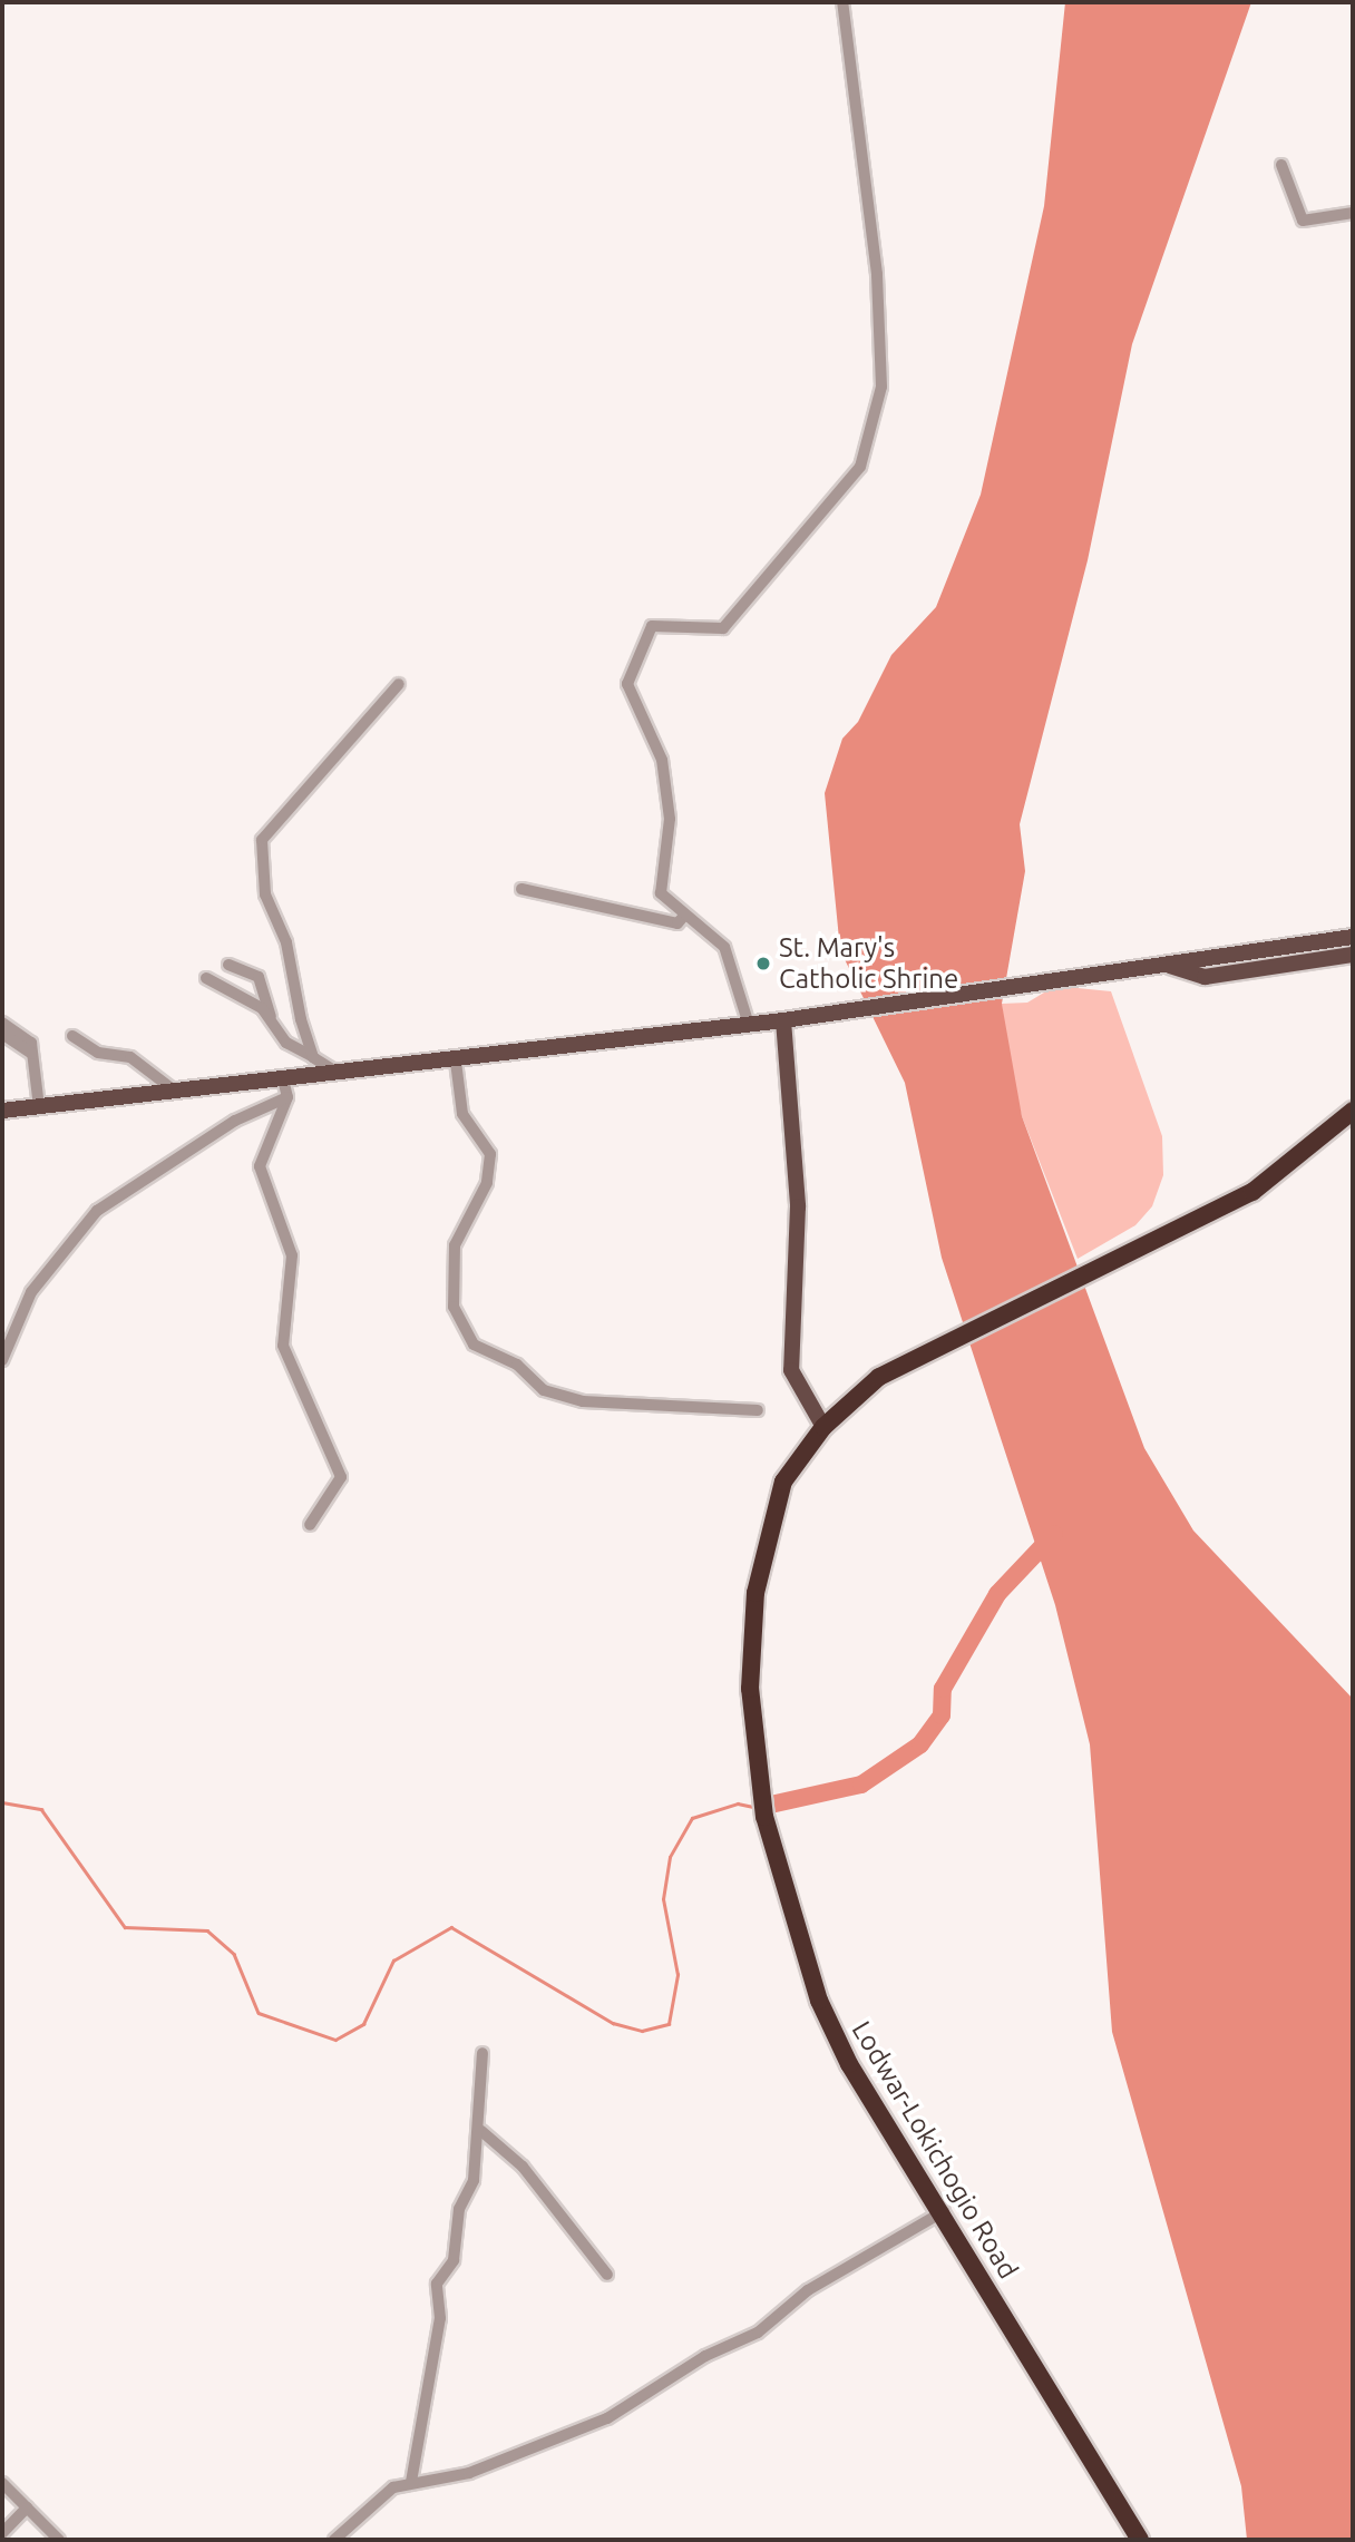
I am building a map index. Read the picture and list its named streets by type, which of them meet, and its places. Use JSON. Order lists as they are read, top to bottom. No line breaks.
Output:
{"streets":{"highway":["Lodwar-Lokichogio Road"]},"places":["St. Mary's Catholic Shrine"]}
